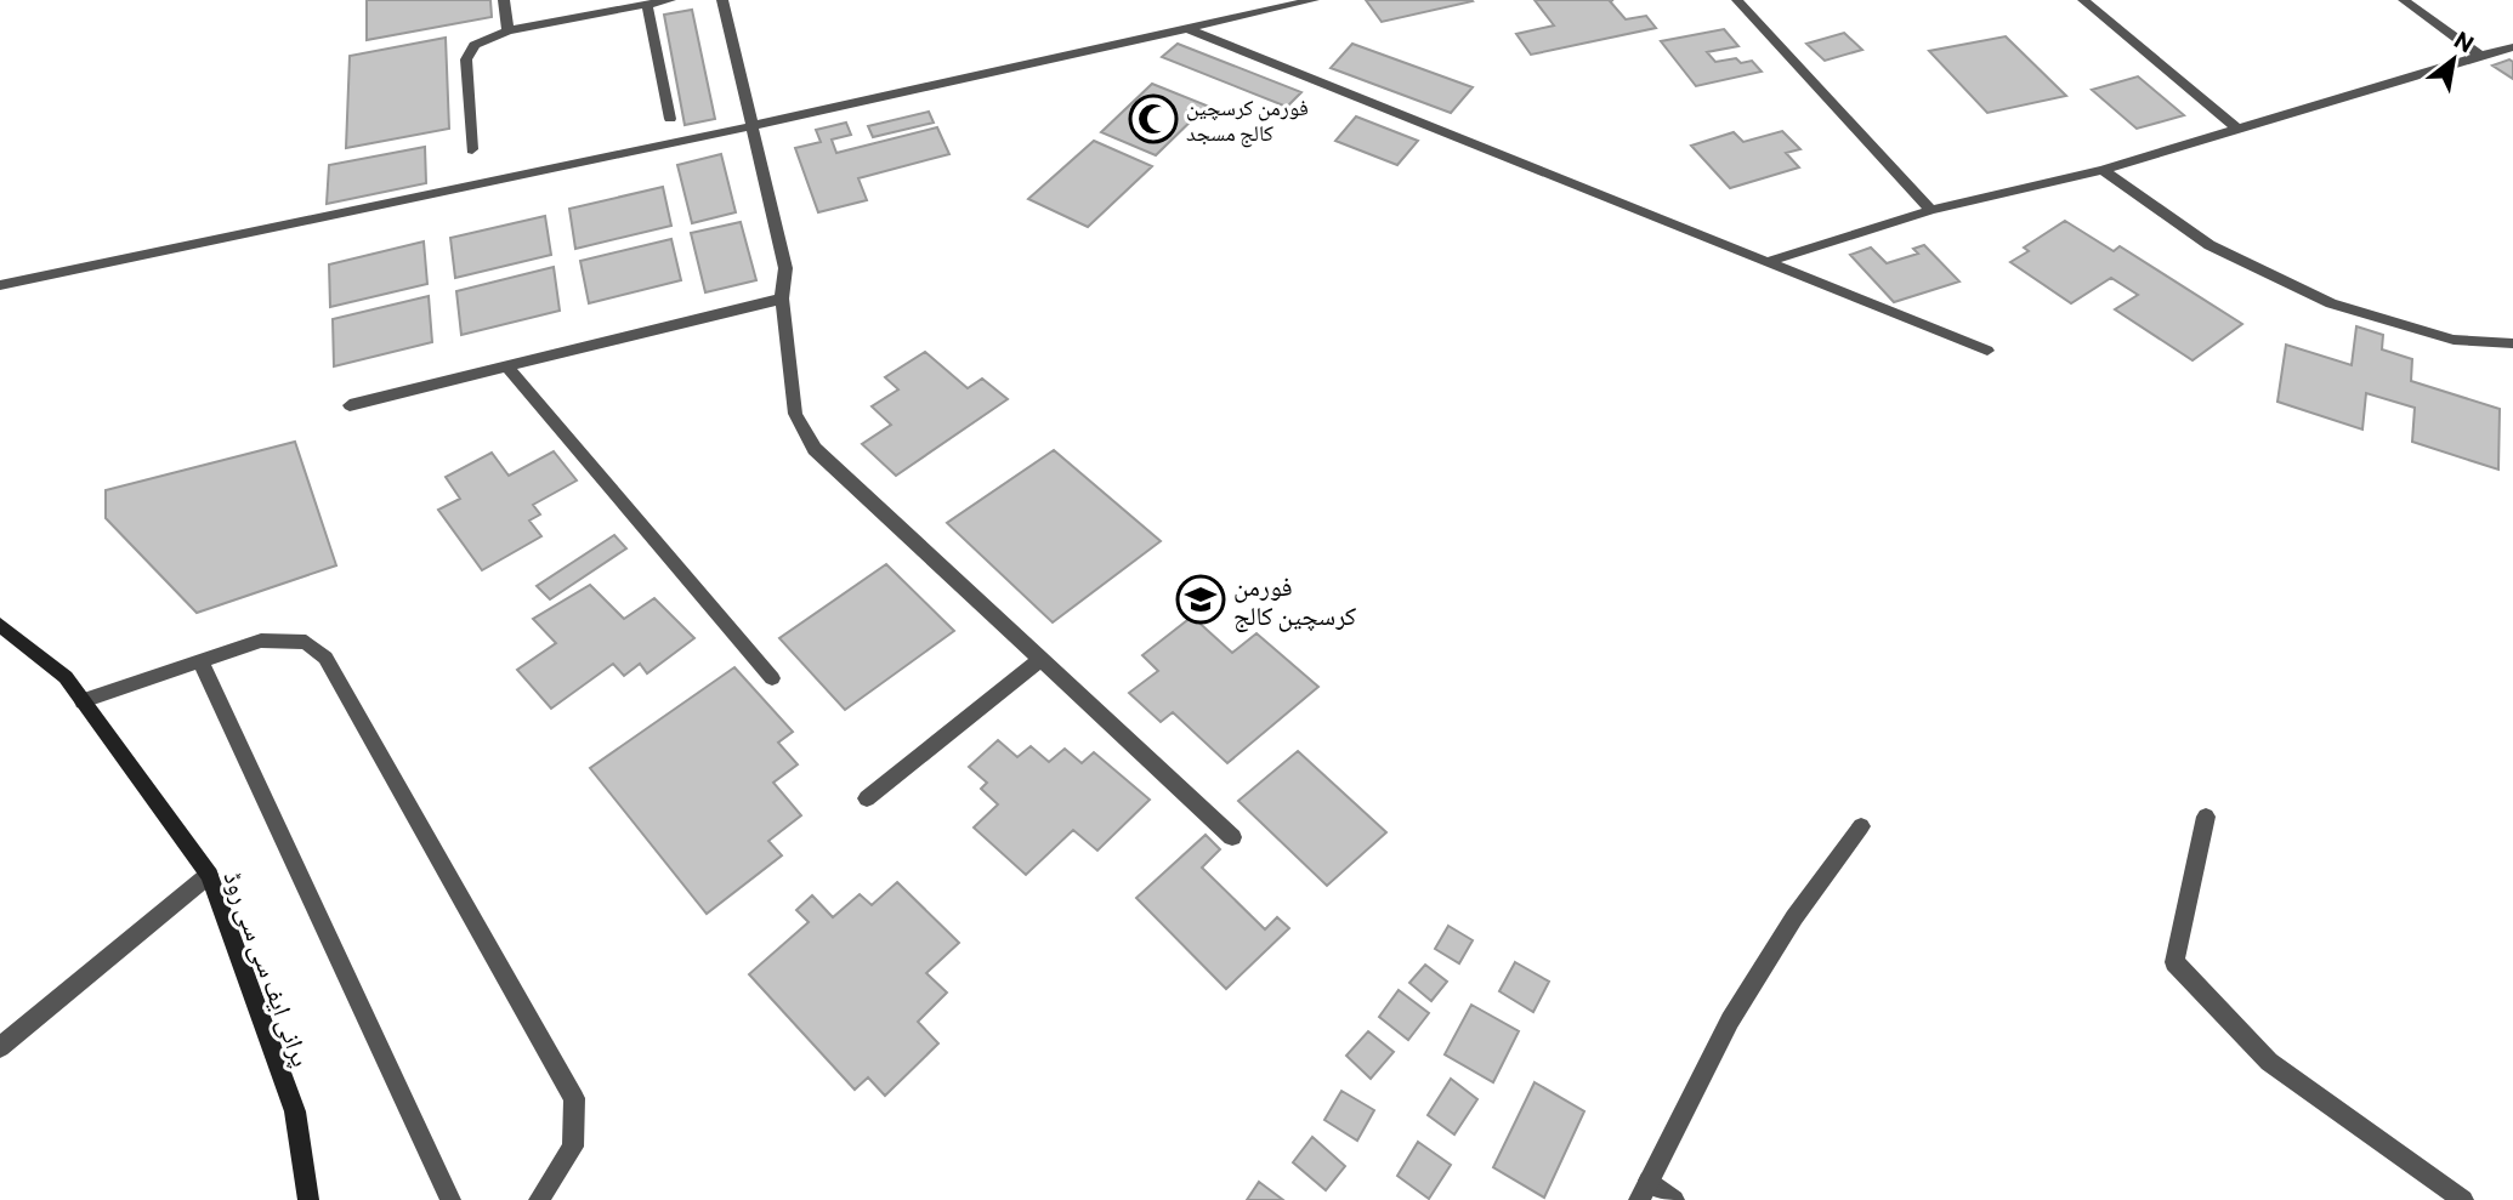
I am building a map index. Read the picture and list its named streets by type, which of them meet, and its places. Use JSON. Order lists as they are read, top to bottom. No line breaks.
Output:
{"streets":{"street":["پرانی ایف سی سی روڈ"]},"places":{"mosque":["فورمن کرسچین کالج مسجد"],"school or university":["فورمن کرسچین کالج"]},"north":"top right"}
